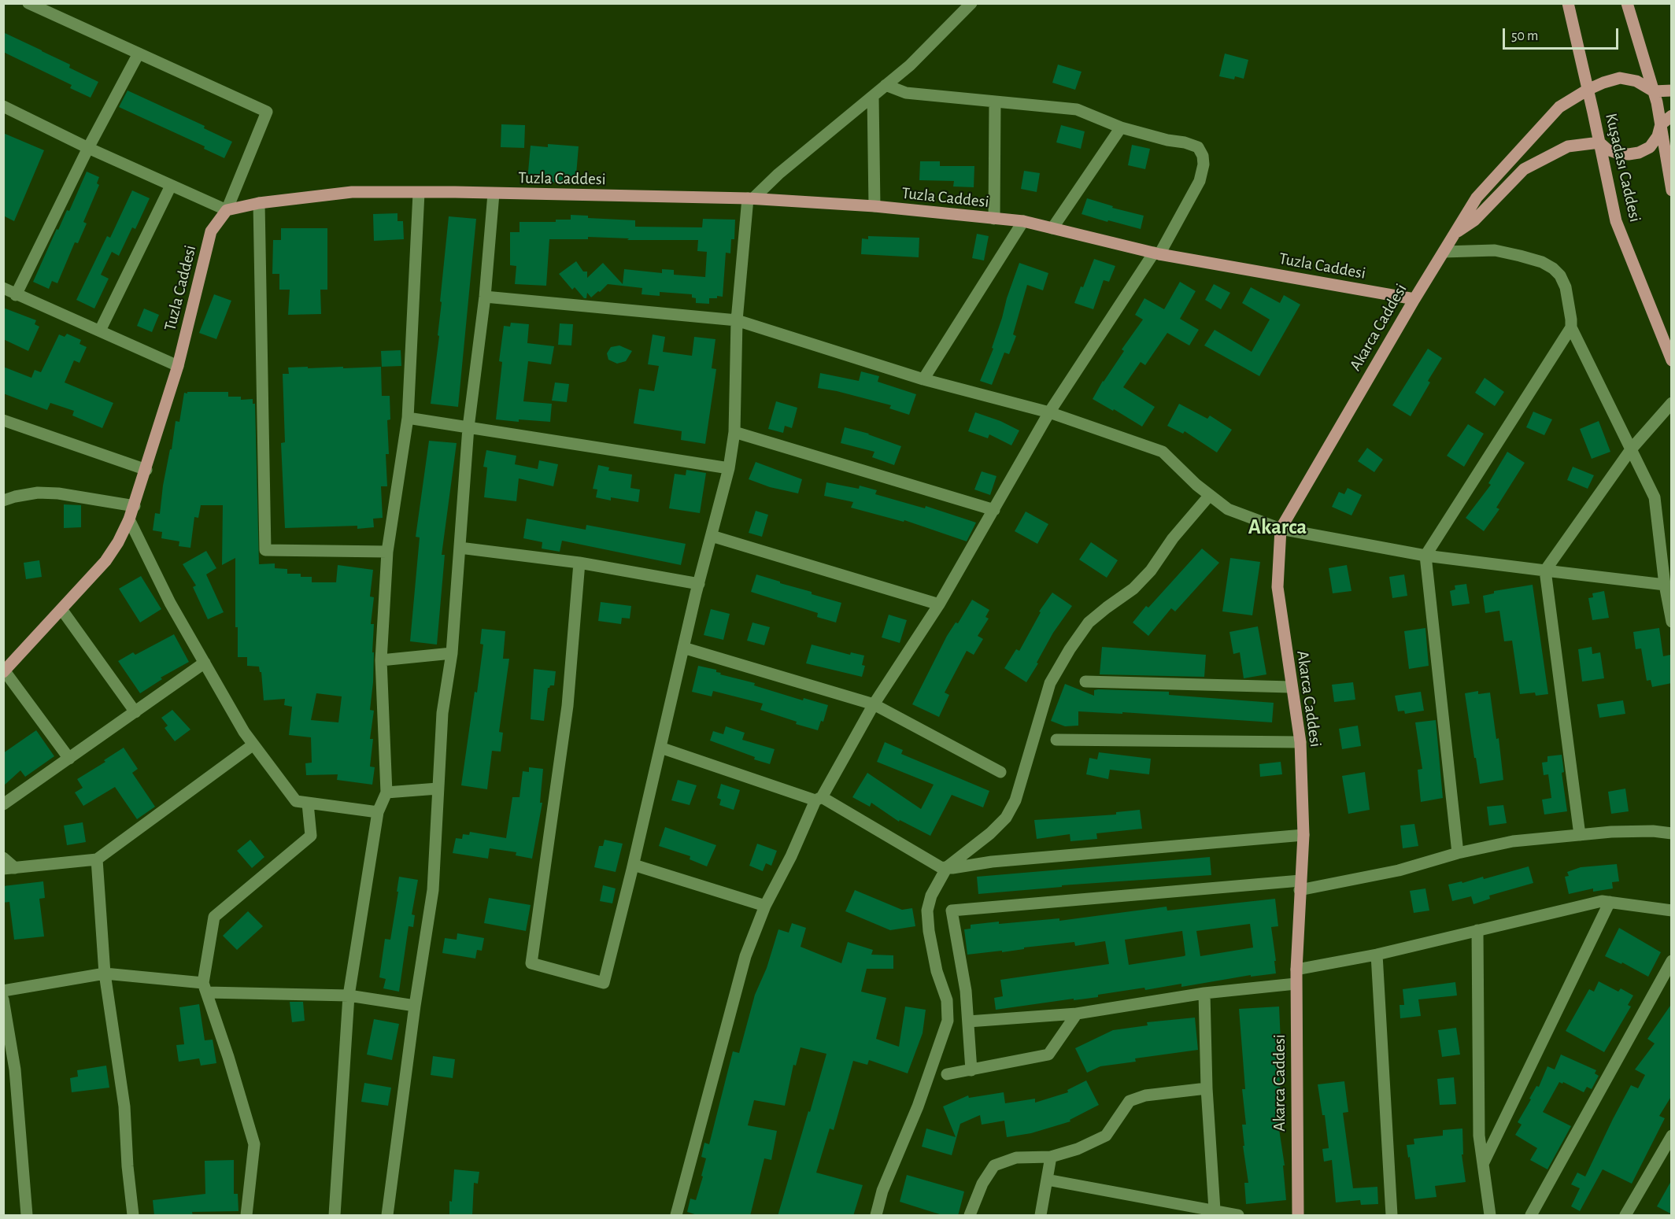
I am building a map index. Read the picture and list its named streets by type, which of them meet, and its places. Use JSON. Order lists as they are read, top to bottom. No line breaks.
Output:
{"streets":{"main road":["Kuşadası Caddesi","Tuzla Caddesi","Akarca Caddesi"]},"crossings":[["Kuşadası Caddesi","Akarca Caddesi"],["Tuzla Caddesi","Akarca Caddesi"]],"districts":["Akarca"],"scale_bar":"50 m"}
